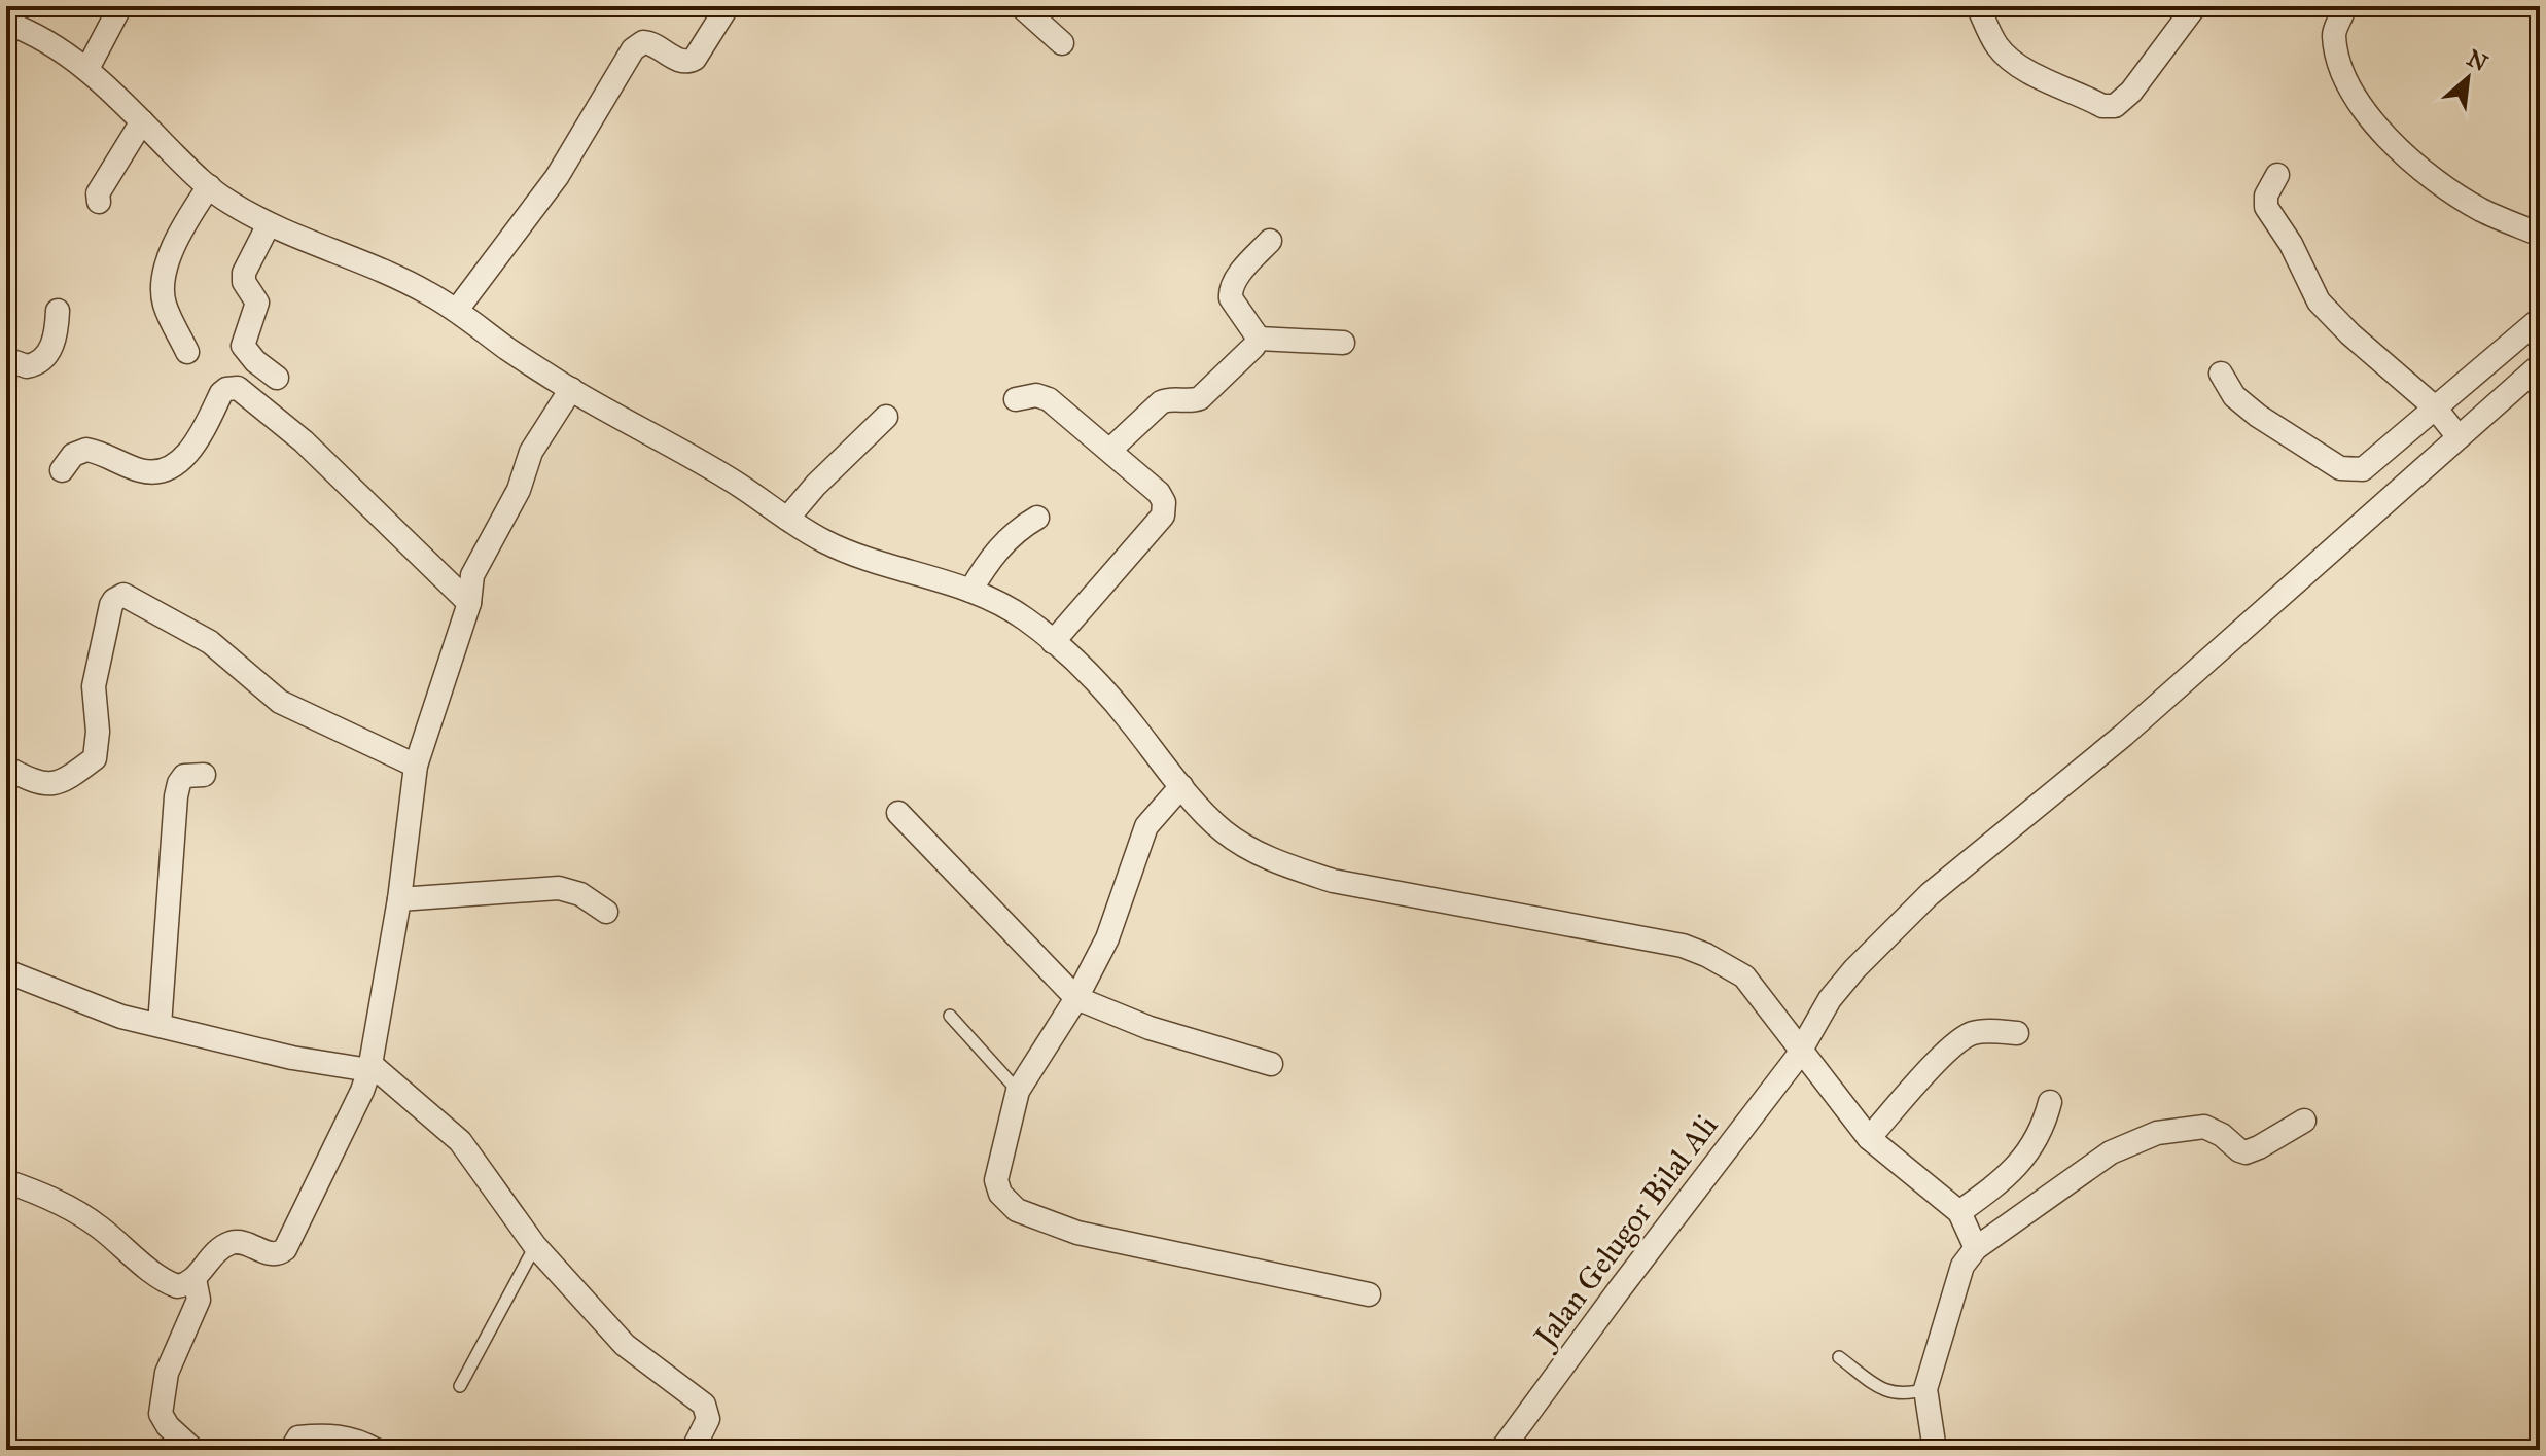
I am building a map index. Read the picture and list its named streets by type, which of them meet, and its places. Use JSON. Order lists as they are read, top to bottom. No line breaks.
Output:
{"streets":{"street":["Jalan Gelugor Bilal Ali"]},"north":"top right"}
